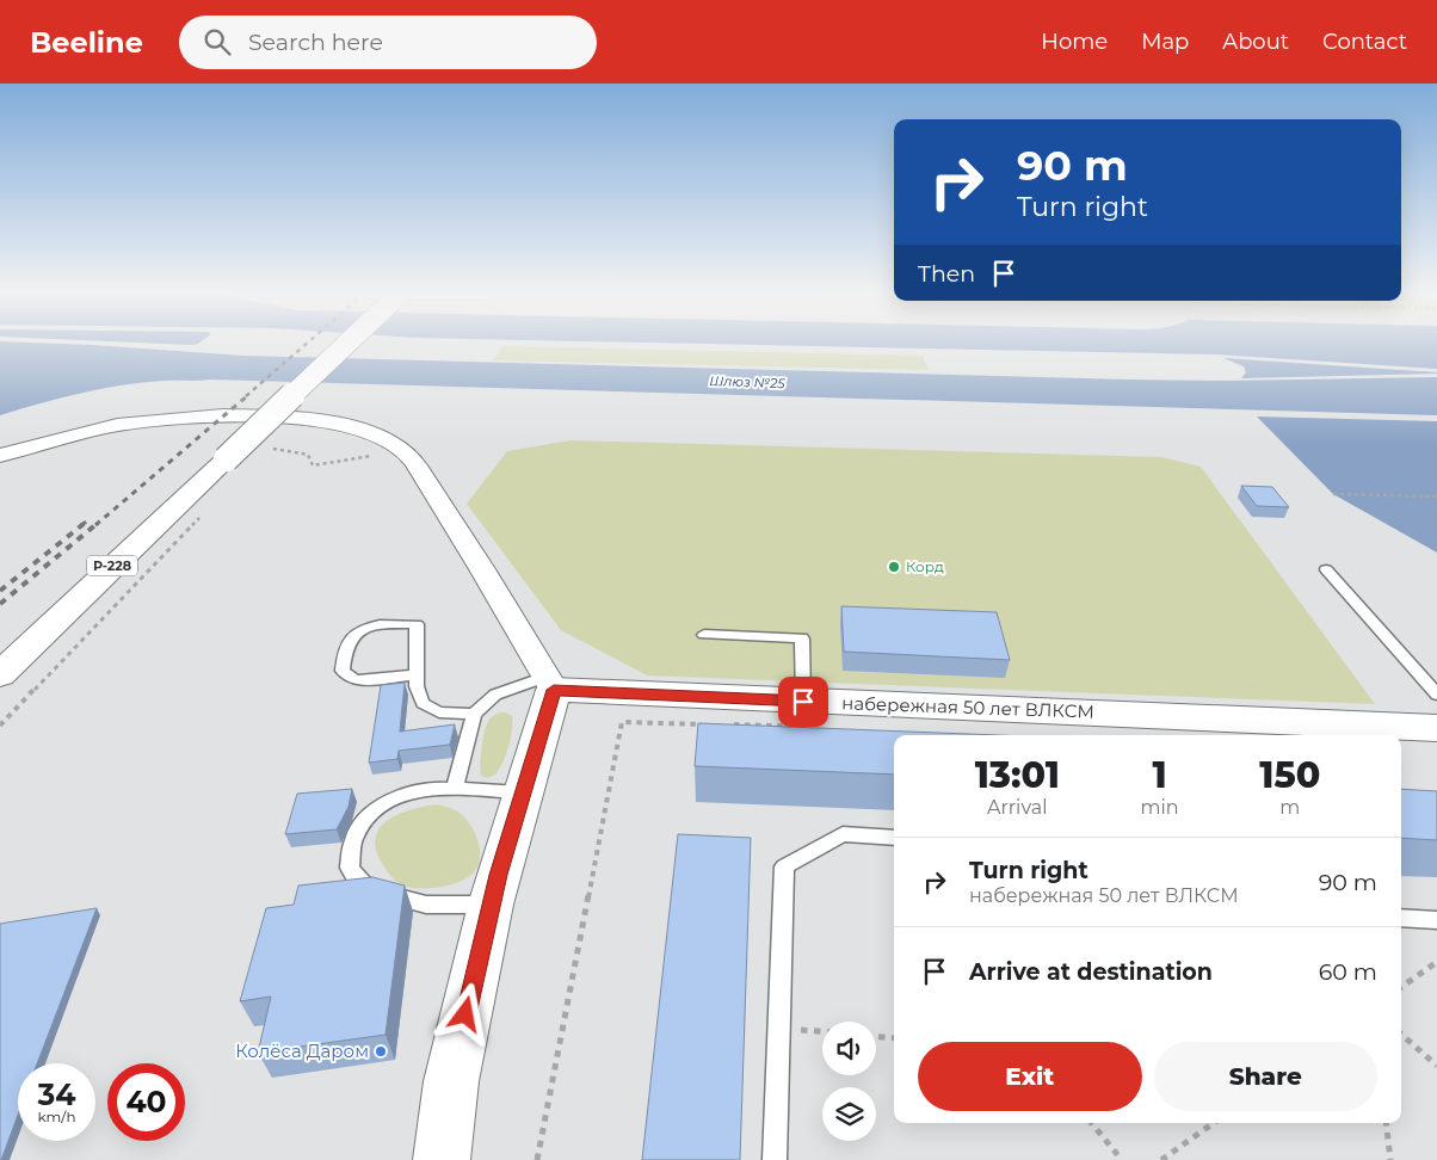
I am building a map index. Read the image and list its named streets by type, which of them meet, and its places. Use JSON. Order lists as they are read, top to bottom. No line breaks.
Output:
{"streets":{"main road":["Р-228","набережная 50 лет ВЛКСМ"]},"water":["Шлюз №25"],"places":["Корд","Колёса Даром"],"page":{"header":"Beeline","search":"Search here","nav":["Home","Map","About","Contact"],"turn":["90 m","Turn right"],"then":"Then","eta":["13:01","Arrival","1","min","150","m"],"list":[{"name":"Turn right","note":"набережная 50 лет ВЛКСМ","value":"90 m"},{"name":"Arrive at destination","value":"60 m"}],"buttons":["Exit","Share"],"speed":"34 km/h","limit":"40"}}
